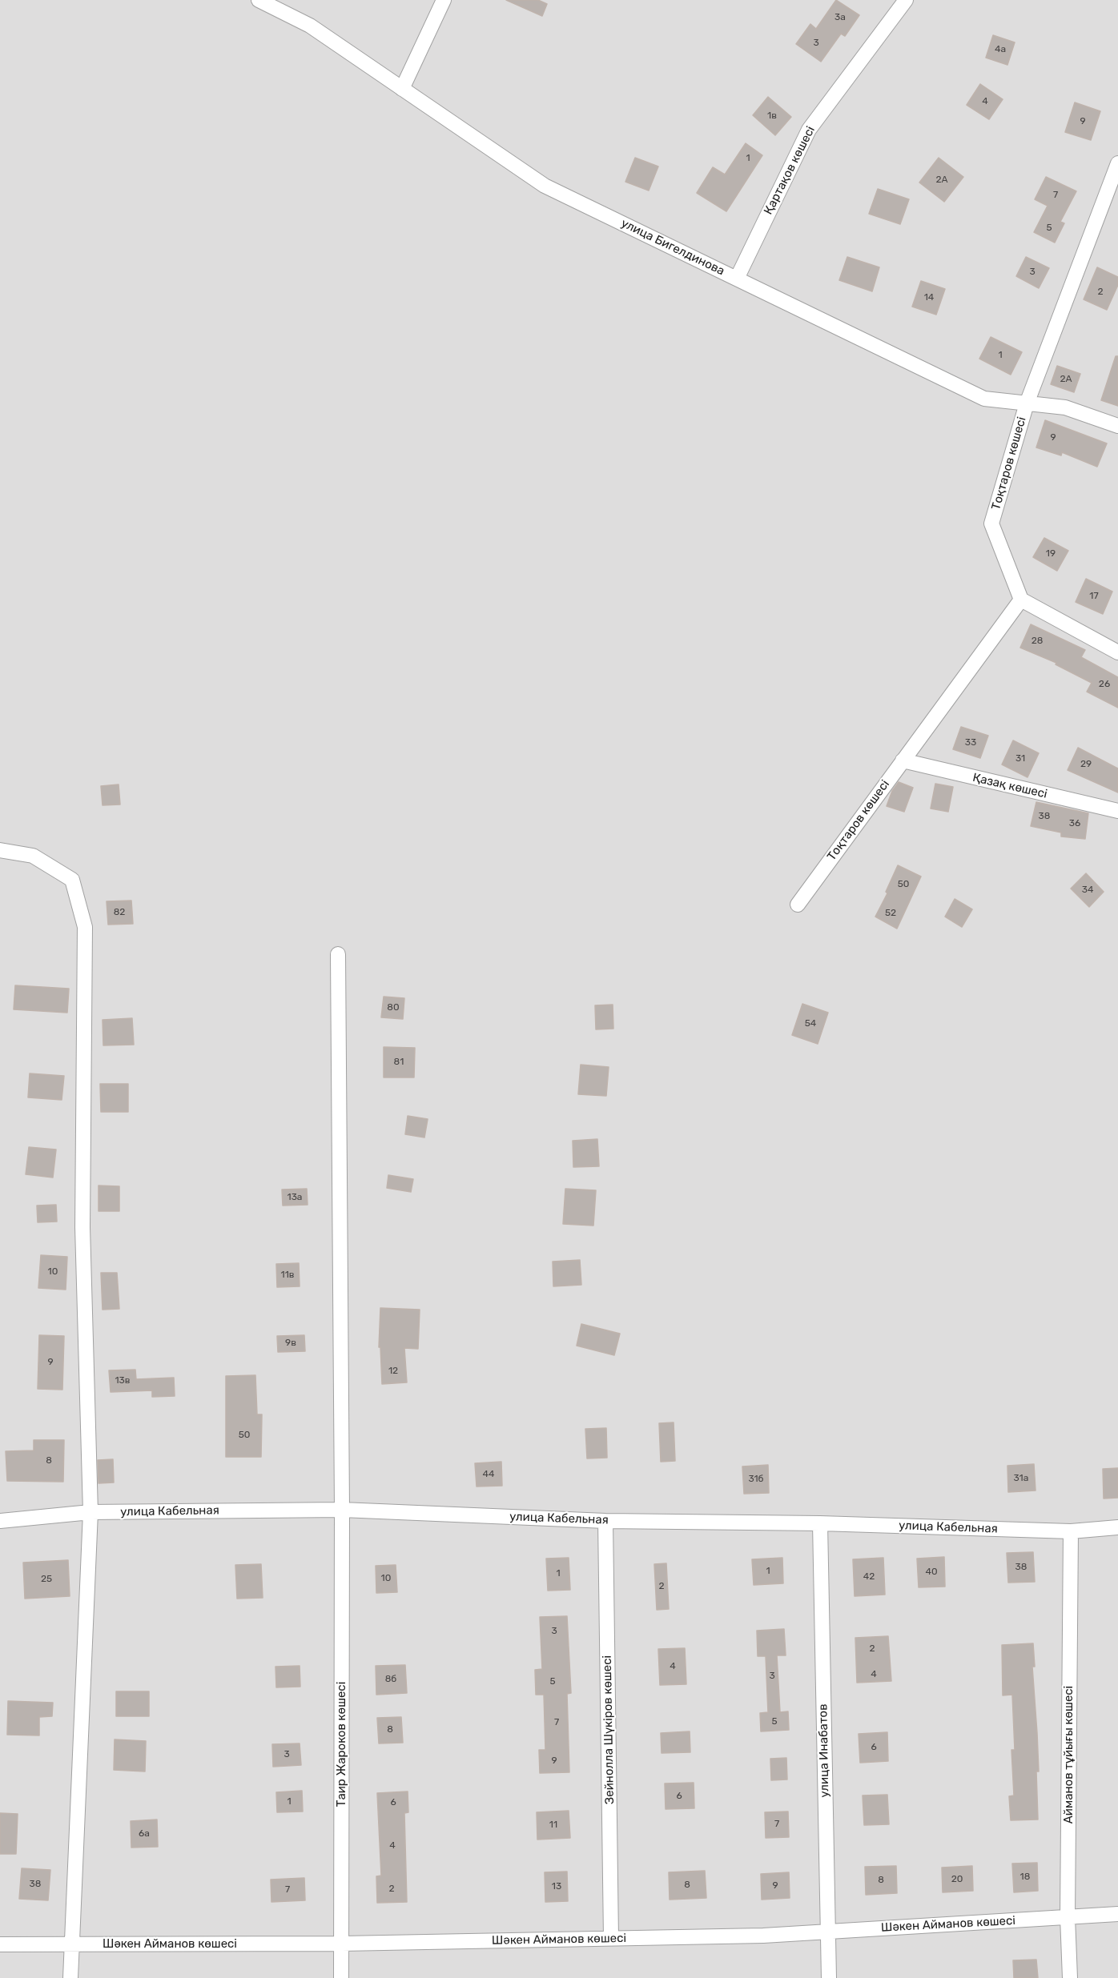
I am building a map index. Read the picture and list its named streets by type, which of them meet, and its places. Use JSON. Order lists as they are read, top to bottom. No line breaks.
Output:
{"streets":{"street":["Қартақов көшесі","улица Бигелдинова","Тоқтаров көшесі","Қазақ көшесі","улица Кабельная","Зейнолла Шүкіров көшесі","Таир Жароков көшесі","улица Инабатов","Айманов тұйығы көшесі","Шәкен Айманов көшесі"]},"crossings":[["Қартақов көшесі","улица Бигелдинова"],["улица Бигелдинова","Тоқтаров көшесі"],["Тоқтаров көшесі","Қазақ көшесі"],["улица Кабельная","Зейнолла Шүкіров көшесі"],["улица Кабельная","Таир Жароков көшесі"],["улица Кабельная","улица Инабатов"],["улица Кабельная","Айманов тұйығы көшесі"],["Зейнолла Шүкіров көшесі","Шәкен Айманов көшесі"],["Таир Жароков көшесі","Шәкен Айманов көшесі"],["улица Инабатов","Шәкен Айманов көшесі"],["Айманов тұйығы көшесі","Шәкен Айманов көшесі"]],"house_numbers":["3а","3","4а","4","1в","9","1","2А","7","5","3","2","14","1","2А","9","19","17","28","26","33","31","29","38","36","50","34","82","52","80","54","81","13а","10","11в","9в","9","12","13в","50","8","44","31а","31б","38","1","40","1","42","10","25","2","3","2","4","4","3","8б","5","5","7","8","6","3","9","6","1","6","7","11","6а","4","18","20","8","38","8","9","13","2","7"]}
